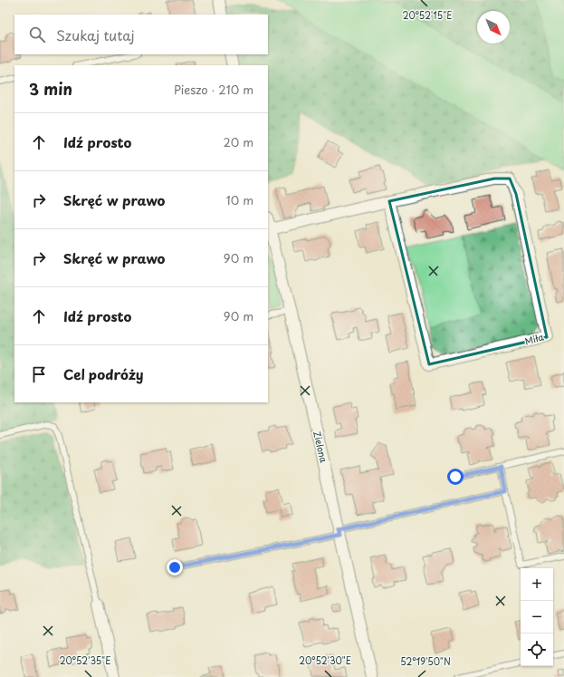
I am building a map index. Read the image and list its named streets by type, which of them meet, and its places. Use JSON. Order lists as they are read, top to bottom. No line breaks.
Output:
{"streets":{"street":["Miła","Zielona"]},"crossings":[["Miła","Zielona"]],"north":"bottom right","page":{"search":"Szukaj tutaj","heading":["3 min","Pieszo · 210 m"],"list":[["Idź prosto","20 m"],["Skręć w prawo","10 m"],["Skręć w prawo","90 m"],["Idź prosto","90 m"],"Cel podróży"],"map_buttons":["+","−"]},"coordinates":["20°52'15\"E","20°52'35\"E","20°52'30\"E","52°19'50\"N"]}
